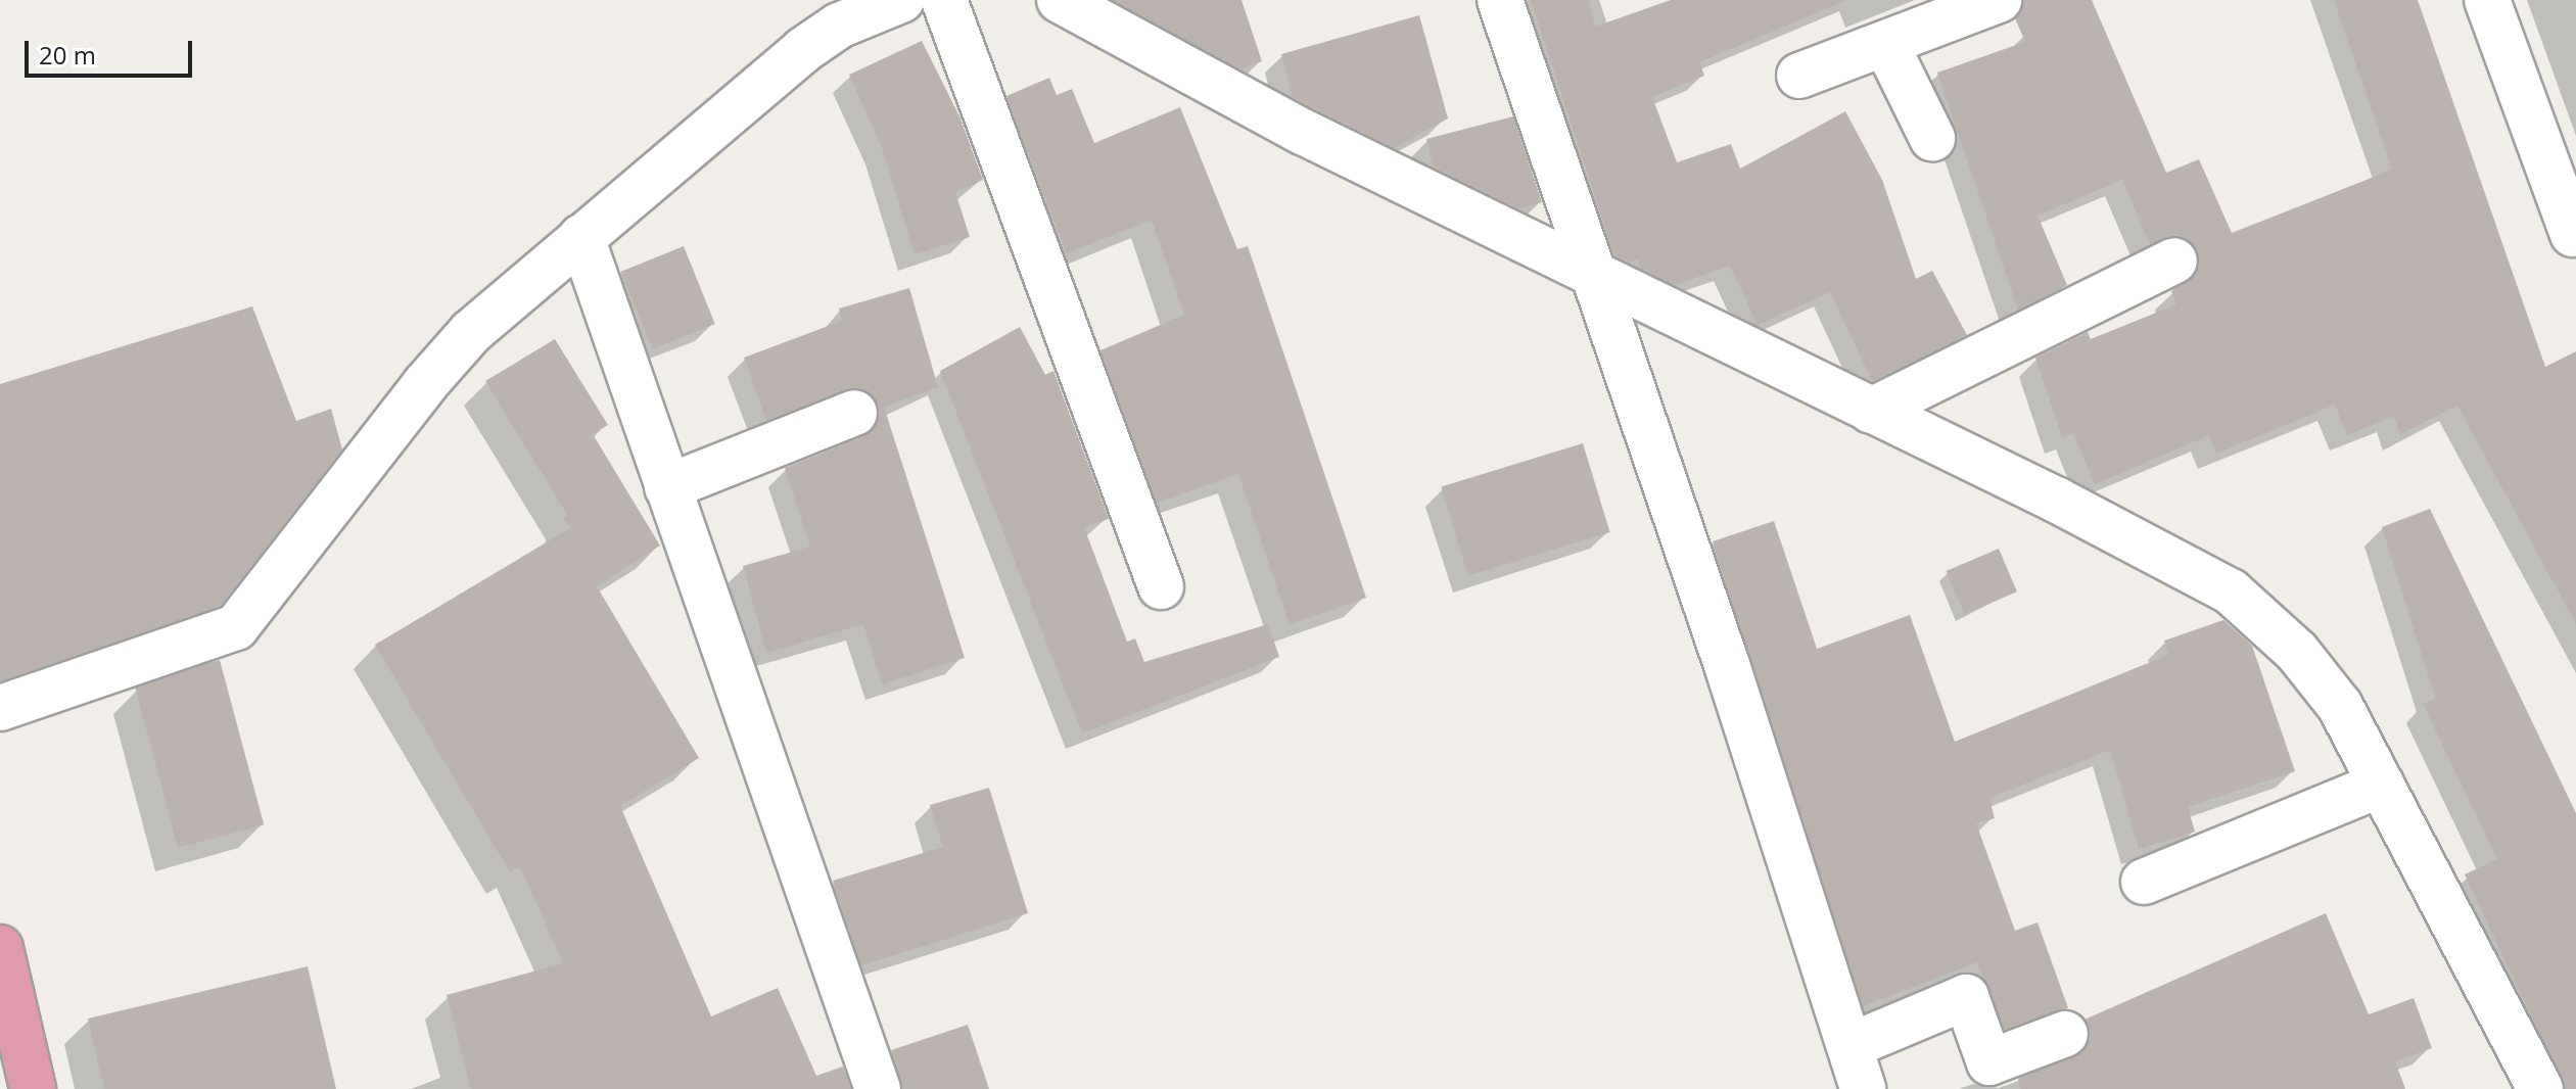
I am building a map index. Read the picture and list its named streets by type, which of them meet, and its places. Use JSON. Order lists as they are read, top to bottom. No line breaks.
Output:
{"scale_bar":"20 m"}
